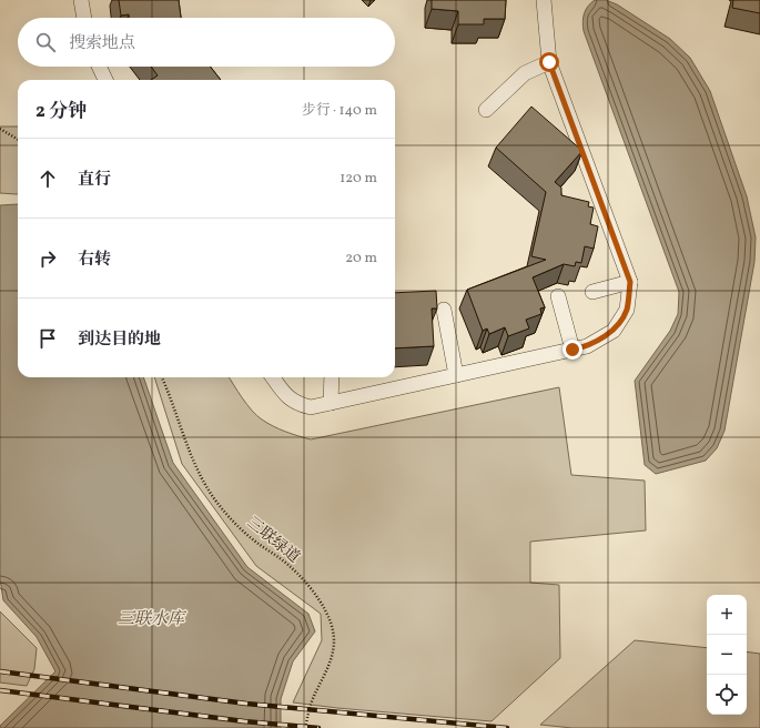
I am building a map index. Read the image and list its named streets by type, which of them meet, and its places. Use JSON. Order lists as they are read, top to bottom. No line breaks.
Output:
{"streets":{"path":["三联绿道"]},"water":["三联水库"],"page":{"search":"搜索地点","heading":["2 分钟","步行 · 140 m"],"list":[["直行","120 m"],["右转","20 m"],"到达目的地"],"map_buttons":["+","−"]}}
